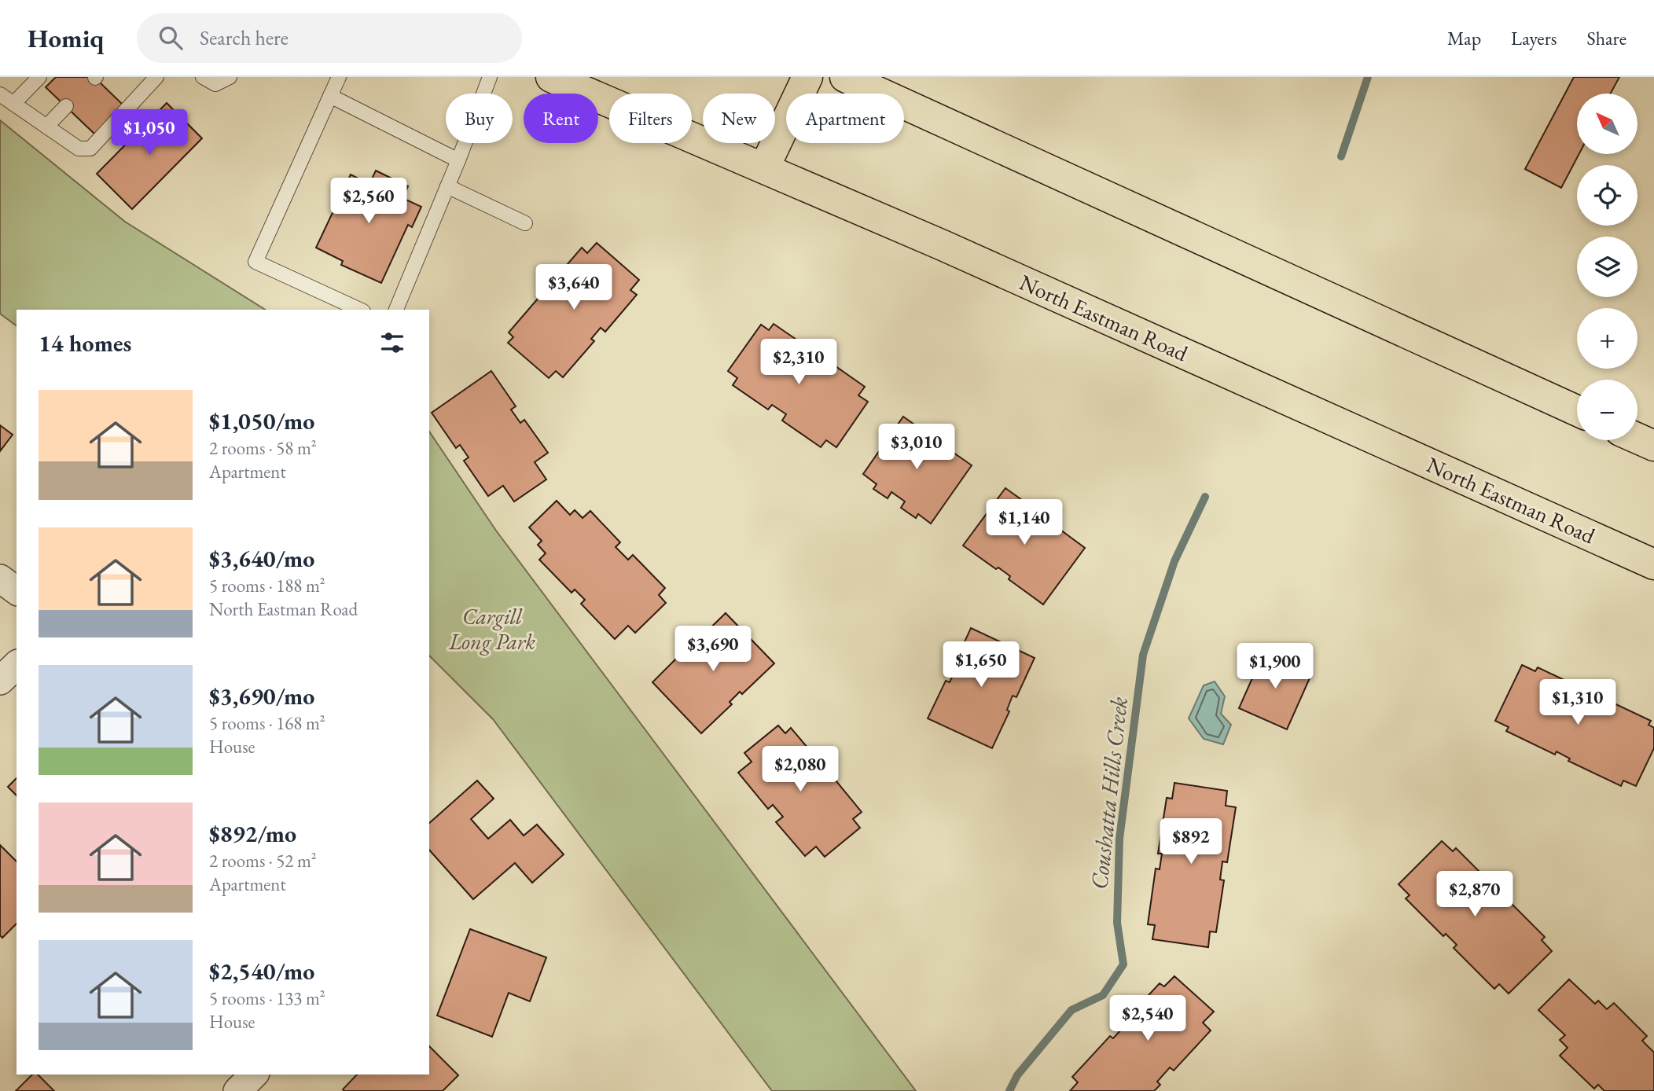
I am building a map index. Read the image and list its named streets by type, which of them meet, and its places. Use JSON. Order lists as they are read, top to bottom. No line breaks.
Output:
{"streets":{"main road":["North Eastman Road"]},"water":["Coushatta Hills Creek"],"parks":["Cargill Long Park"],"north":"top left","page":{"header":"Homiq","search":"Search here","nav":["Map","Layers","Share"],"map_buttons":["+","−"],"chip":["Buy","Rent","Filters","New","Apartment"],"price":["$1,050","$2,560","$3,640","$2,310","$3,010","$1,140","$3,690","$1,650","$1,900","$1,310","$2,080","$892","$2,870","$2,540"],"heading":"14 homes","list":[{"name":"$1,050/mo","note":"2 rooms · 58 m² · Apartment"},{"name":"$3,640/mo","note":"5 rooms · 188 m² · North Eastman Road"},{"name":"$3,690/mo","note":"5 rooms · 168 m² · House"},{"name":"$892/mo","note":"2 rooms · 52 m² · Apartment"},{"name":"$2,540/mo","note":"5 rooms · 133 m² · House"}]}}
